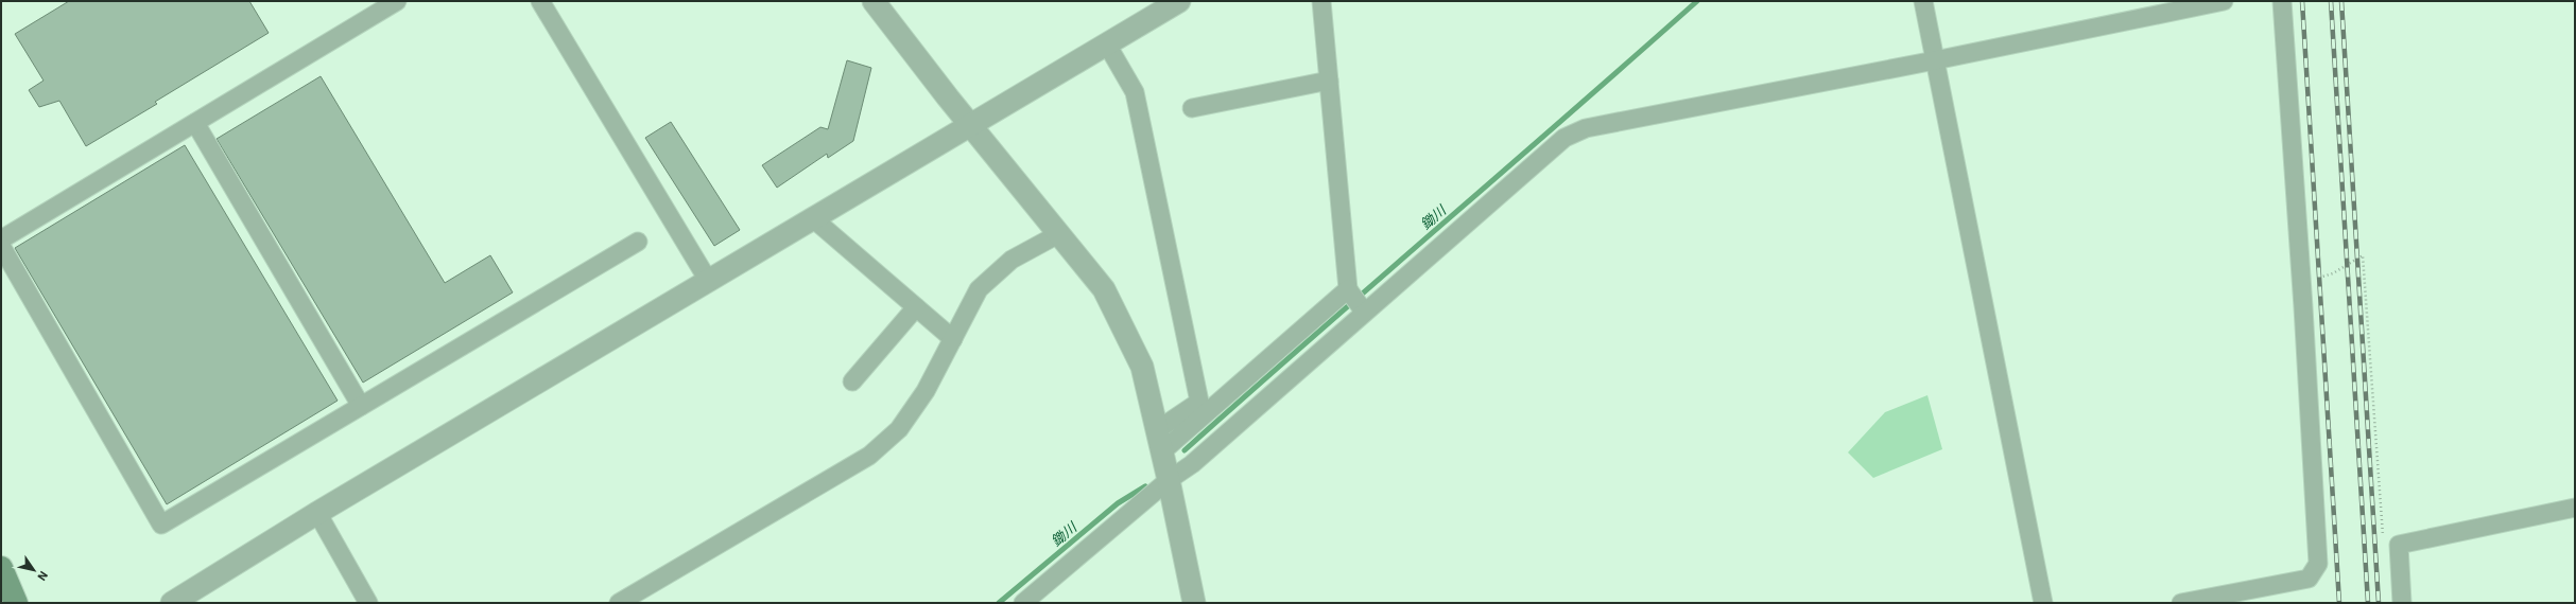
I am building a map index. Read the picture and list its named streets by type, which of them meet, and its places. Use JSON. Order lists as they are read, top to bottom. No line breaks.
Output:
{"water":["鋤川"],"north":"bottom right"}
